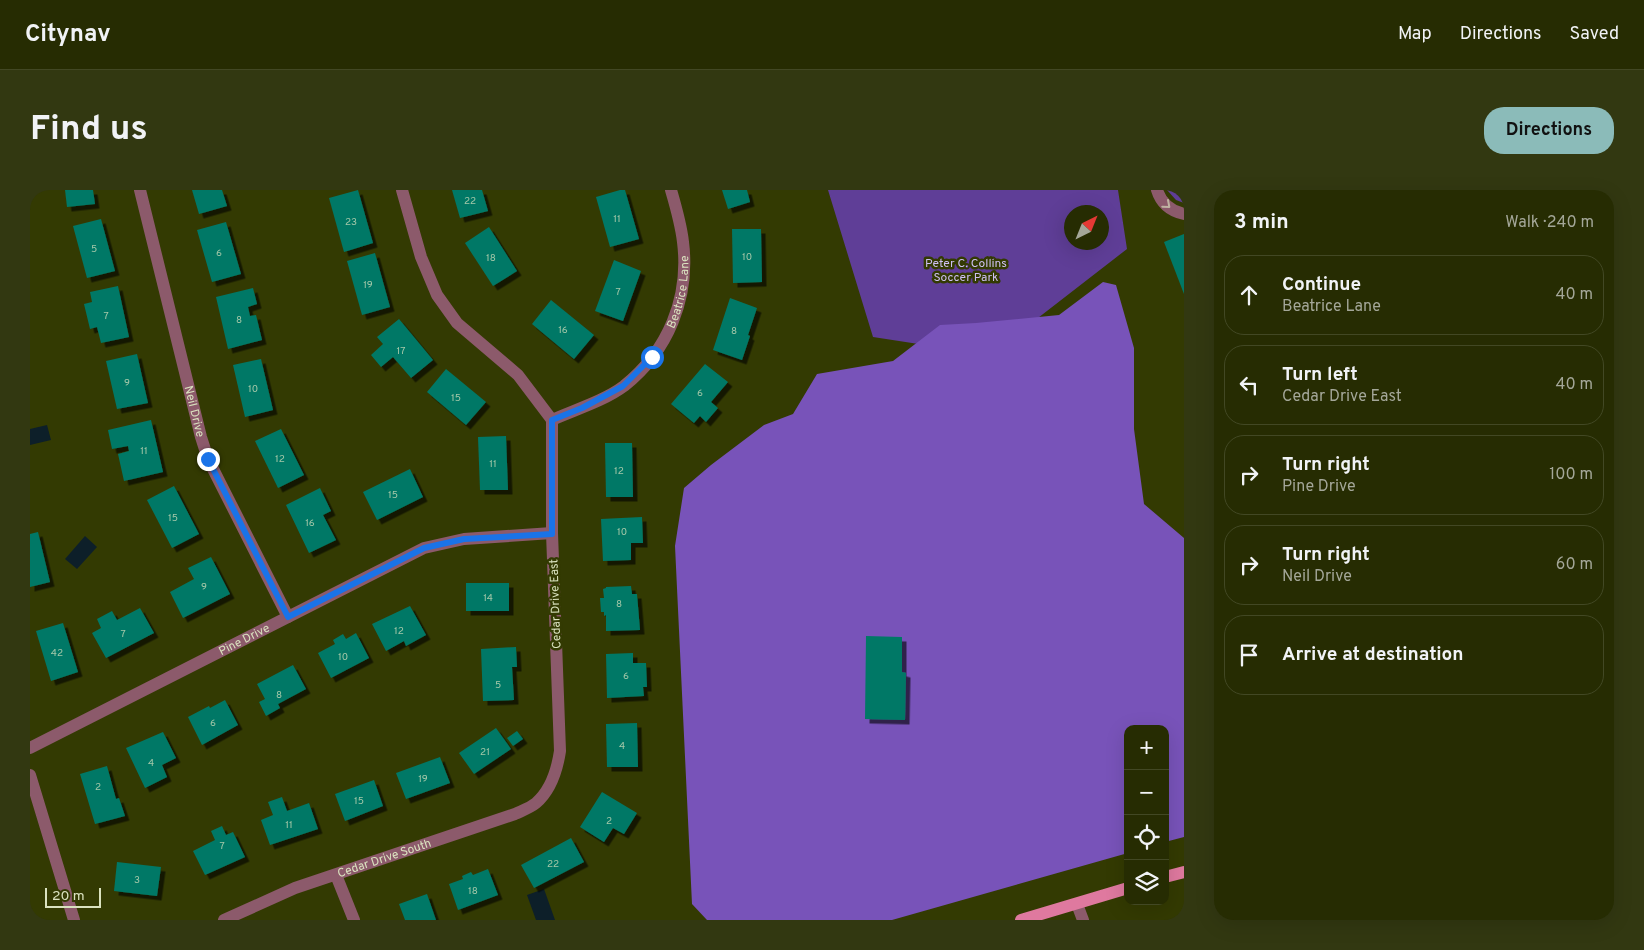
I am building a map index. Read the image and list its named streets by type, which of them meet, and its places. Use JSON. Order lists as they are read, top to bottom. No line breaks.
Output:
{"streets":{"street":["Beatrice Lane","Neil Drive","Cedar Drive East","Pine Drive","Cedar Drive South"]},"crossings":[["Beatrice Lane","Cedar Drive East"],["Neil Drive","Pine Drive"],["Cedar Drive East","Pine Drive"],["Cedar Drive East","Cedar Drive South"]],"parks":["Peter C. Collins Soccer Park"],"house_numbers":["22","11","23","5","6","10","18","19","7","7","8","16","8","17","9","10","6","15","11","12","11","12","15","15","16","10","9","14","8","12","7","42","10","6","5","8","6","4","21","4","19","2","15","2","11","7","22","3","18"],"scale_bar":"20 m","north":"top right","page":{"header":"Citynav","nav":["Map","Directions","Saved"],"buttons":"Directions","title":"Find us","heading":["3 min","Walk · 240 m"],"list":[["Continue","Beatrice Lane","40 m"],["Turn left","Cedar Drive East","40 m"],["Turn right","Pine Drive","100 m"],["Turn right","Neil Drive","60 m"],"Arrive at destination"],"map_buttons":["+","−"],"scale":"20 m"}}
